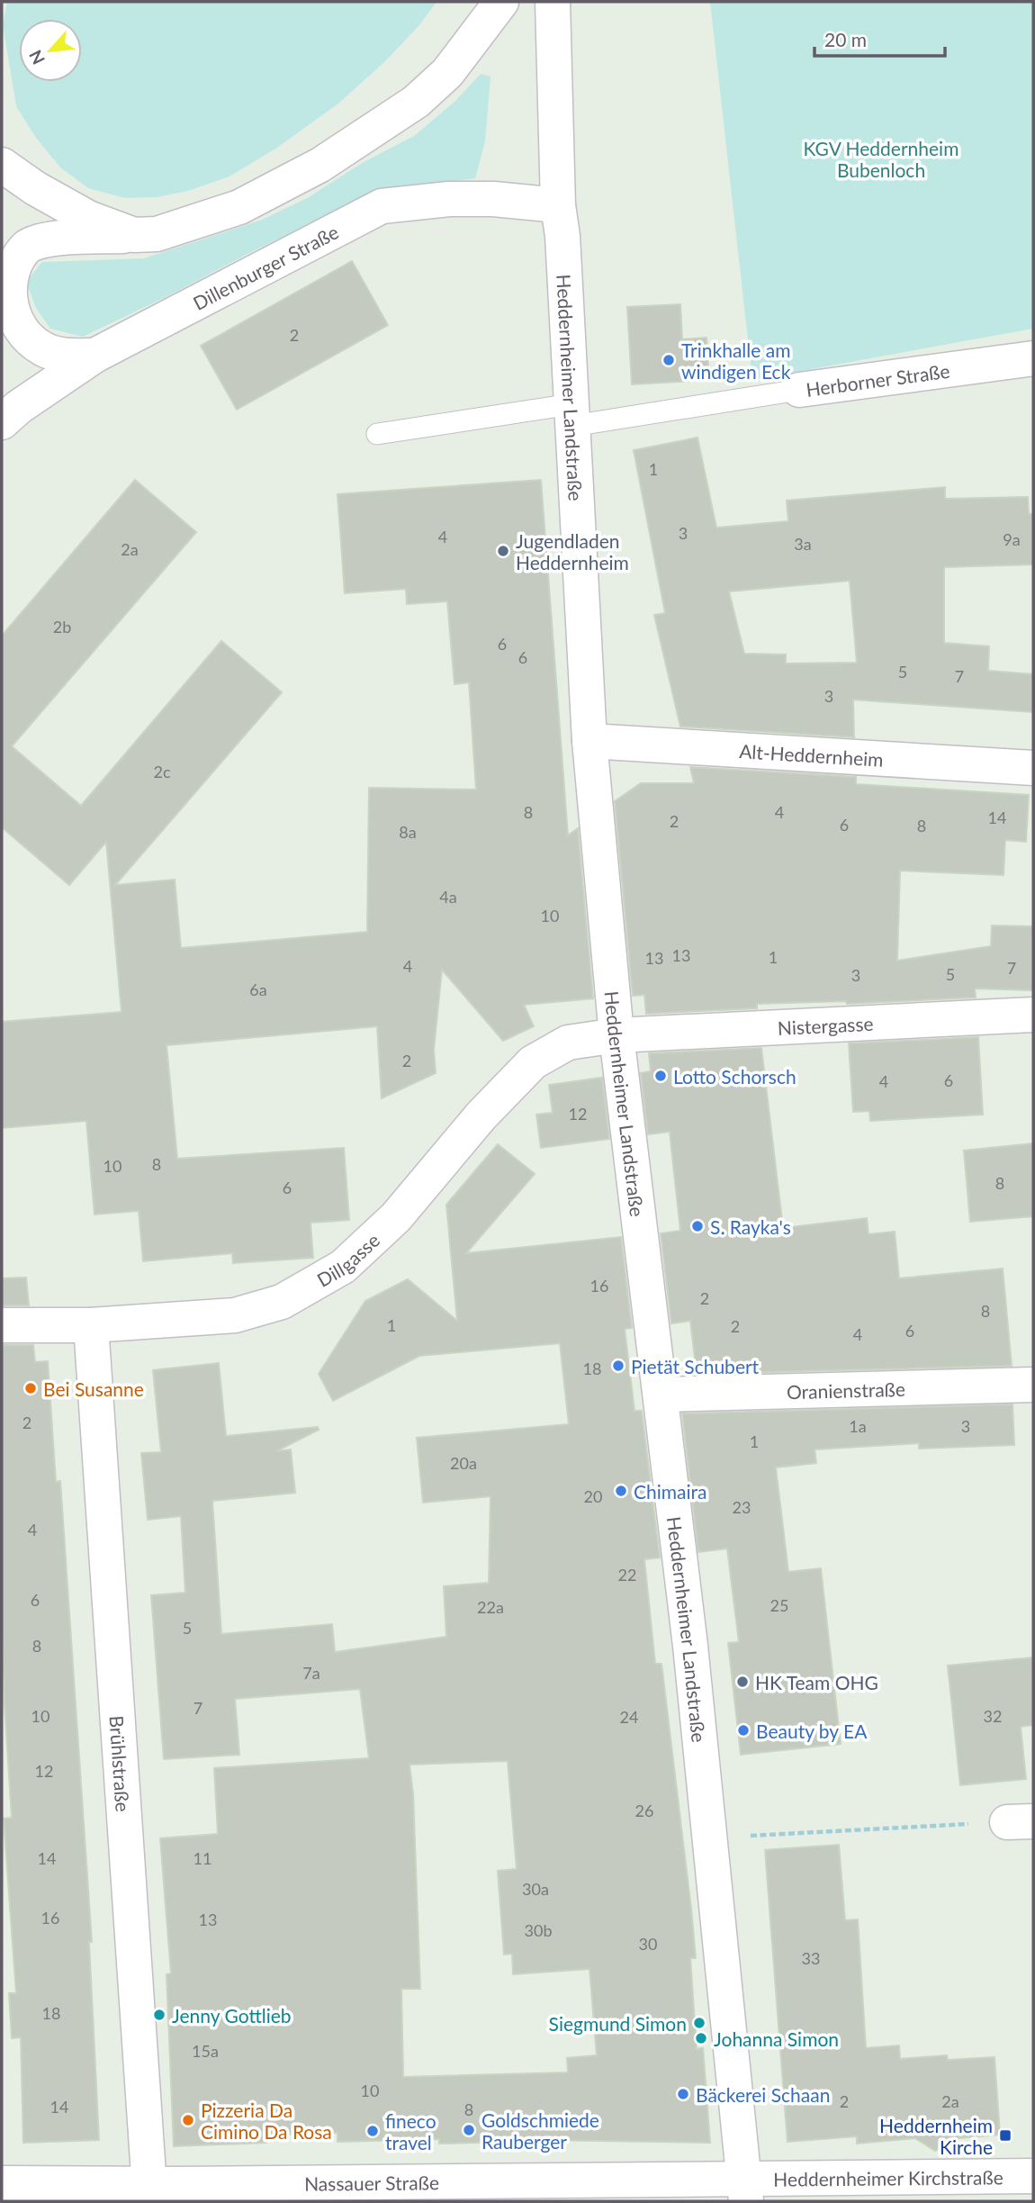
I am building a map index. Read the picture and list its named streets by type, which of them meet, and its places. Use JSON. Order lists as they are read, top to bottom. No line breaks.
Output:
{"streets":{"street":["Dillenburger Straße","Herborner Straße","Heddernheimer Landstraße","Alt-Heddernheim","Nistergasse","Dillgasse","Oranienstraße","Brühlstraße","Heddernheimer Kirchstraße","Nassauer Straße"]},"crossings":[["Dillenburger Straße","Heddernheimer Landstraße"],["Herborner Straße","Heddernheimer Landstraße"],["Heddernheimer Landstraße","Alt-Heddernheim"],["Heddernheimer Landstraße","Nistergasse"],["Heddernheimer Landstraße","Dillgasse"],["Heddernheimer Landstraße","Oranienstraße"],["Heddernheimer Landstraße","Heddernheimer Kirchstraße"],["Heddernheimer Landstraße","Nassauer Straße"],["Nistergasse","Dillgasse"],["Dillgasse","Brühlstraße"],["Brühlstraße","Nassauer Straße"],["Heddernheimer Kirchstraße","Nassauer Straße"]],"parks":["KGV Heddernheim Bubenloch"],"places":{"other":["Trinkhalle am windigen Eck","Jugendladen Heddernheim","Lotto Schorsch","S. Rayka's","Pietät Schubert","Bei Susanne","Chimaira","HK Team OHG","Beauty by EA","Jenny Gottlieb","Siegmund Simon","Johanna Simon","Bäckerei Schaan","Pizzeria Da Cimino Da Rosa","Goldschmiede Rauberger","fineco travel"],"transit":["Heddernheim Kirche"]},"house_numbers":["2","1","3","4","9a","3a","2a","2b","6","6","5","7","3","2c","8","4","14","2","6","8","8a","4a","10","13","1","13","4","7","5","3","6a","2","6","4","12","8","10","8","6","16","2","8","1","2","6","4","18","2","1a","3","1","20a","20","23","4","22","6","25","22a","5","8","7a","7","10","32","24","12","26","14","11","30a","16","13","30b","30","33","18","15a","10","2","2a","14","8"],"scale_bar":"20 m","north":"bottom left"}
